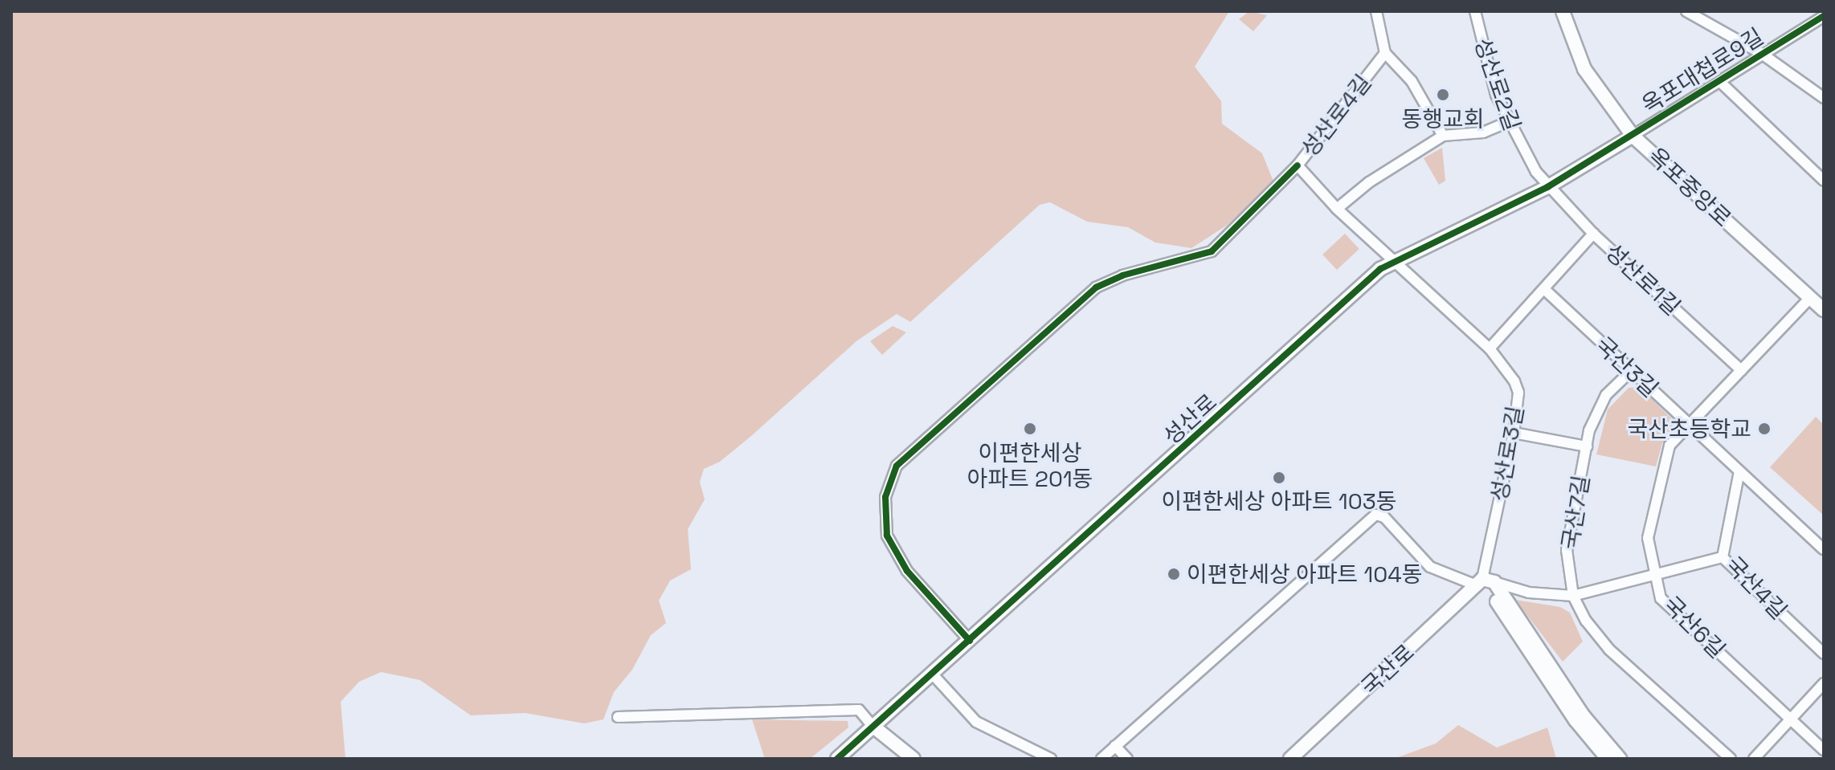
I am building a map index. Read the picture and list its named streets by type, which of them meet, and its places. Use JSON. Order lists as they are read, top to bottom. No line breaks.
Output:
{"streets":{"street":["옥포대첩로9길","성산로2길","성산로4길","옥포중앙로","성산로1길","국산3길","성산로","성산로3길","국산7길","국산4길","국산6길","국산로"]},"crossings":[["옥포대첩로9길","옥포중앙로"],["옥포대첩로9길","성산로"],["성산로2길","성산로1길"],["성산로2길","성산로"],["성산로4길","성산로"],["성산로4길","성산로3길"],["옥포중앙로","성산로"],["옥포중앙로","국산6길"],["성산로1길","성산로"],["성산로1길","국산6길"],["국산3길","국산7길"],["국산3길","국산4길"],["국산3길","국산6길"],["성산로","성산로3길"],["성산로3길","국산로"]],"places":["동행교회","이편한세상 아파트 201동","국산초등학교","이편한세상 아파트 103동","이편한세상 아파트 104동"]}
